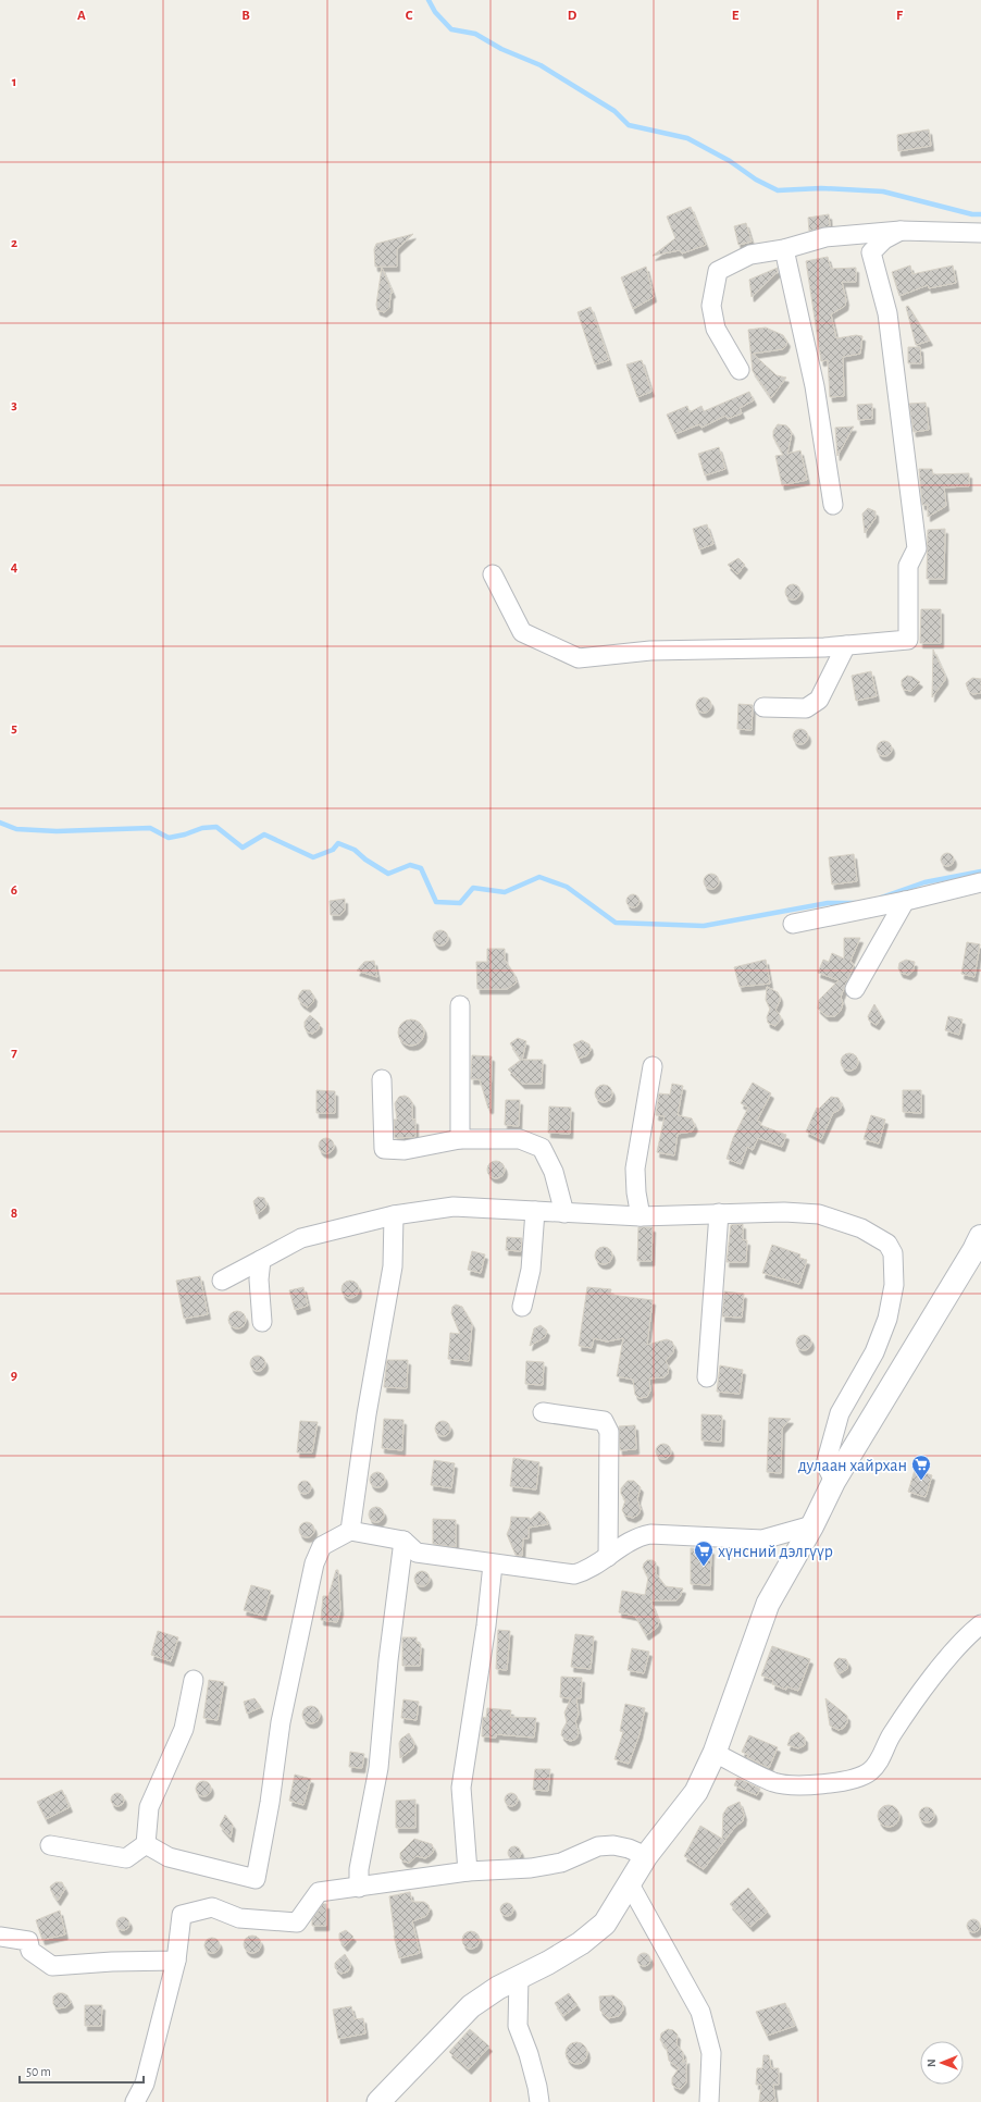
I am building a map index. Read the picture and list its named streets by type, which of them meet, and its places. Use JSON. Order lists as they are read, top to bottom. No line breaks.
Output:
{"places":{"supermarket":["дулаан хайрхан","хүнсний дэлгүүр"]},"scale_bar":"50 m","north":"left","grid":{"columns":["A","B","C","D","E","F"],"rows":["1","2","3","4","5","6","7","8","9"]}}
